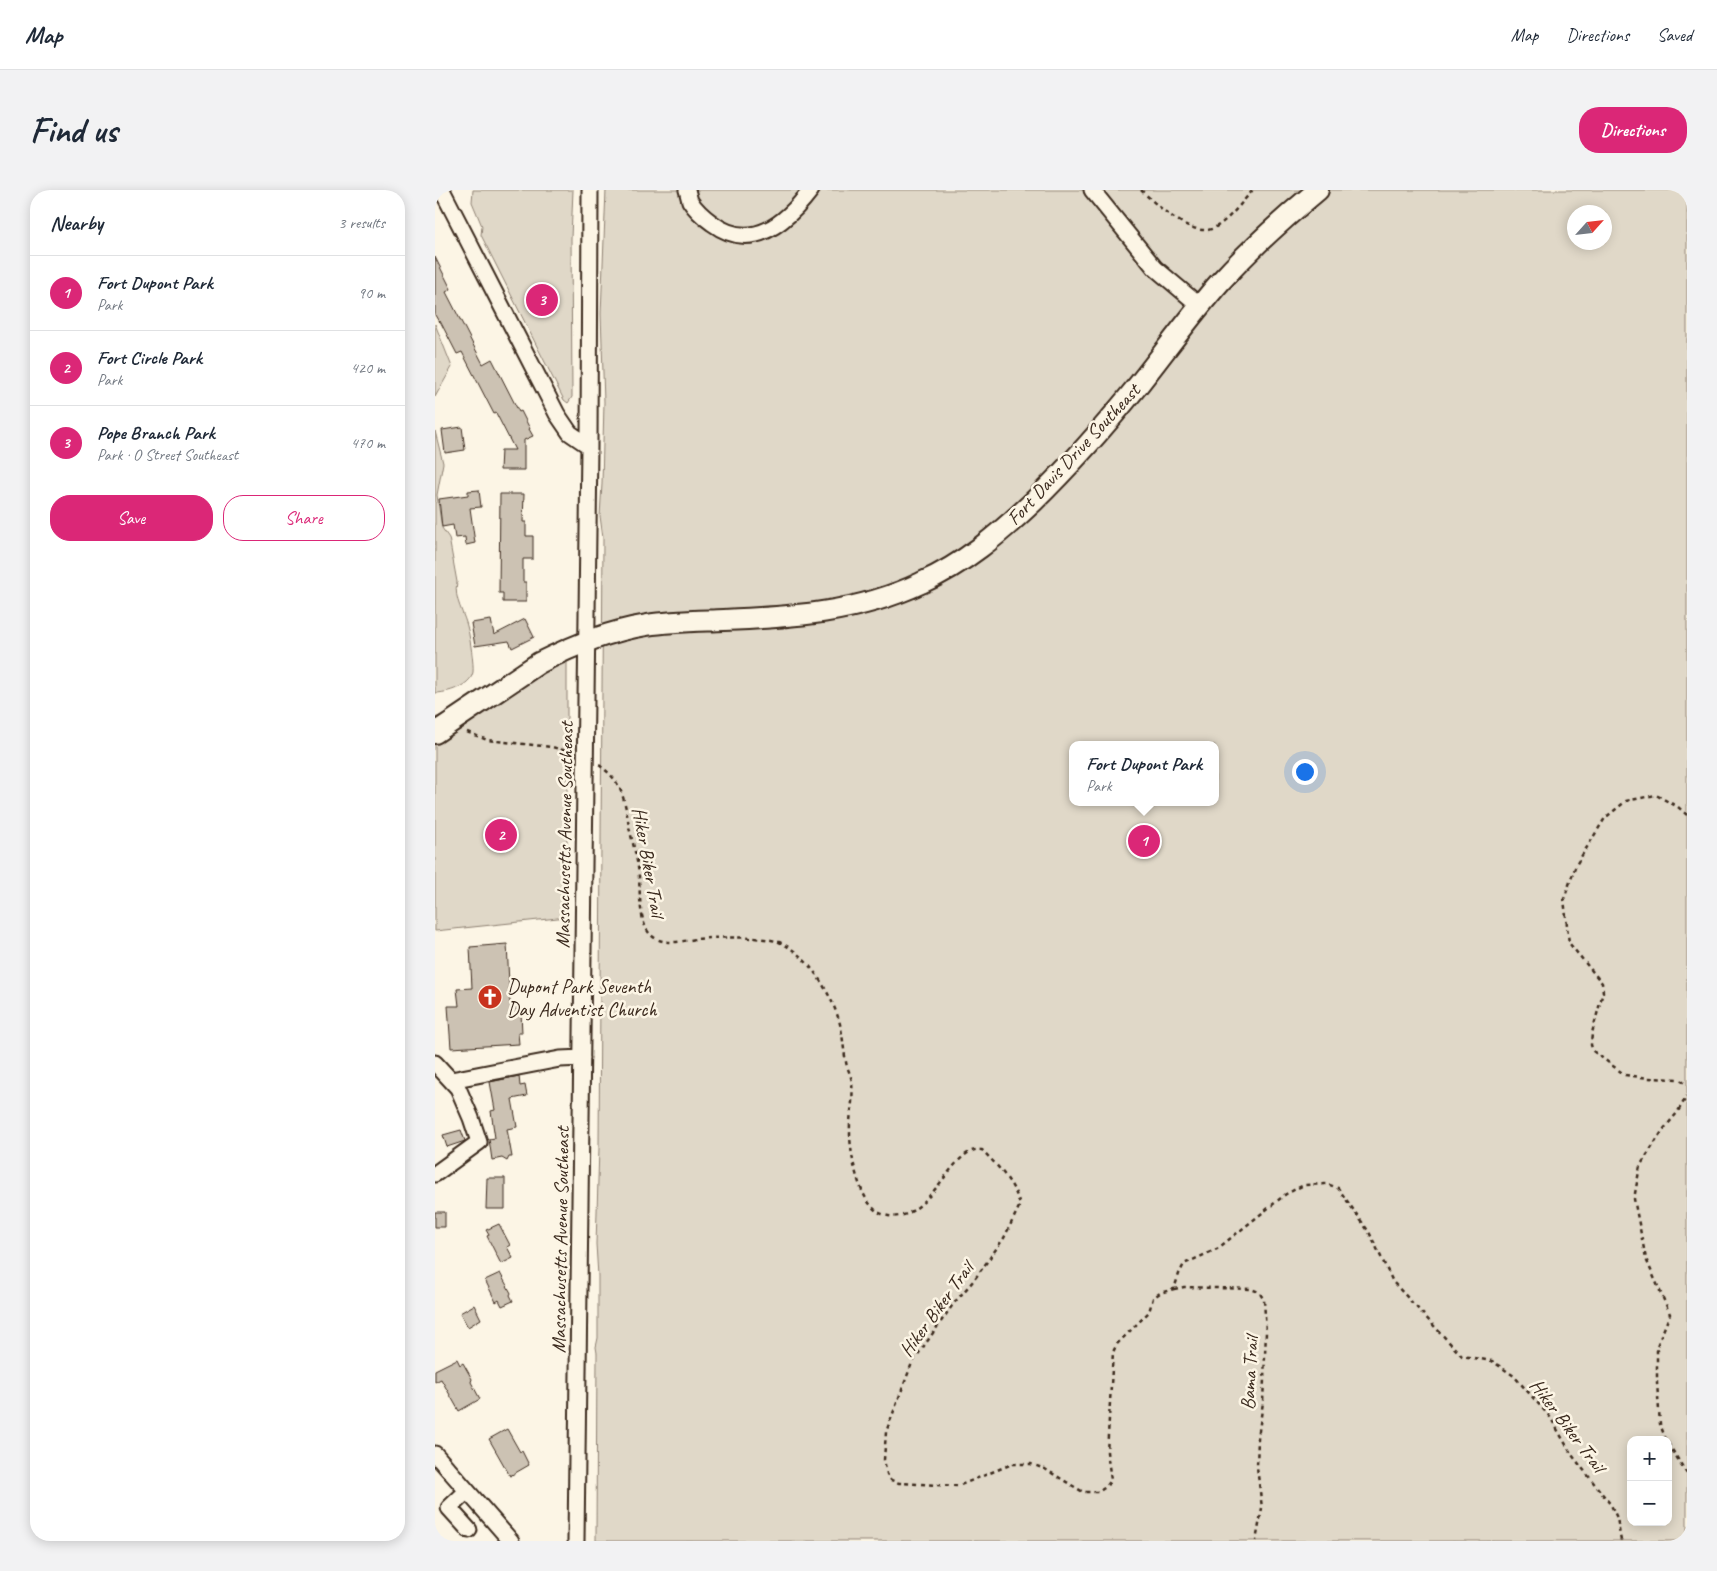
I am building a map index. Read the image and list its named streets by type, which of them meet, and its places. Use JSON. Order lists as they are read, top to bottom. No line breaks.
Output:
{"streets":{"main road":["Fort Davis Drive Southeast"],"street":["Massachusetts Avenue Southeast"],"path":["Hiker Biker Trail","Bama Trail"]},"crossings":[["Fort Davis Drive Southeast","Massachusetts Avenue Southeast"],["Hiker Biker Trail","Bama Trail"]],"places":{"church":["Dupont Park Seventh Day Adventist Church"]},"north":"top right","page":{"header":"Map","nav":["Map","Directions","Saved"],"buttons":["Directions",["Save","Share"]],"title":"Find us","heading":["Nearby","3 results"],"list":[{"mark":"1","name":"Fort Dupont Park","note":"Park","value":"90 m"},{"mark":"2","name":"Fort Circle Park","note":"Park","value":"420 m"},{"mark":"3","name":"Pope Branch Park","note":"Park · O Street Southeast","value":"470 m"}],"pins":["3","2","1"],"popup":["Fort Dupont Park","Park"],"map_buttons":["+","−"]}}
